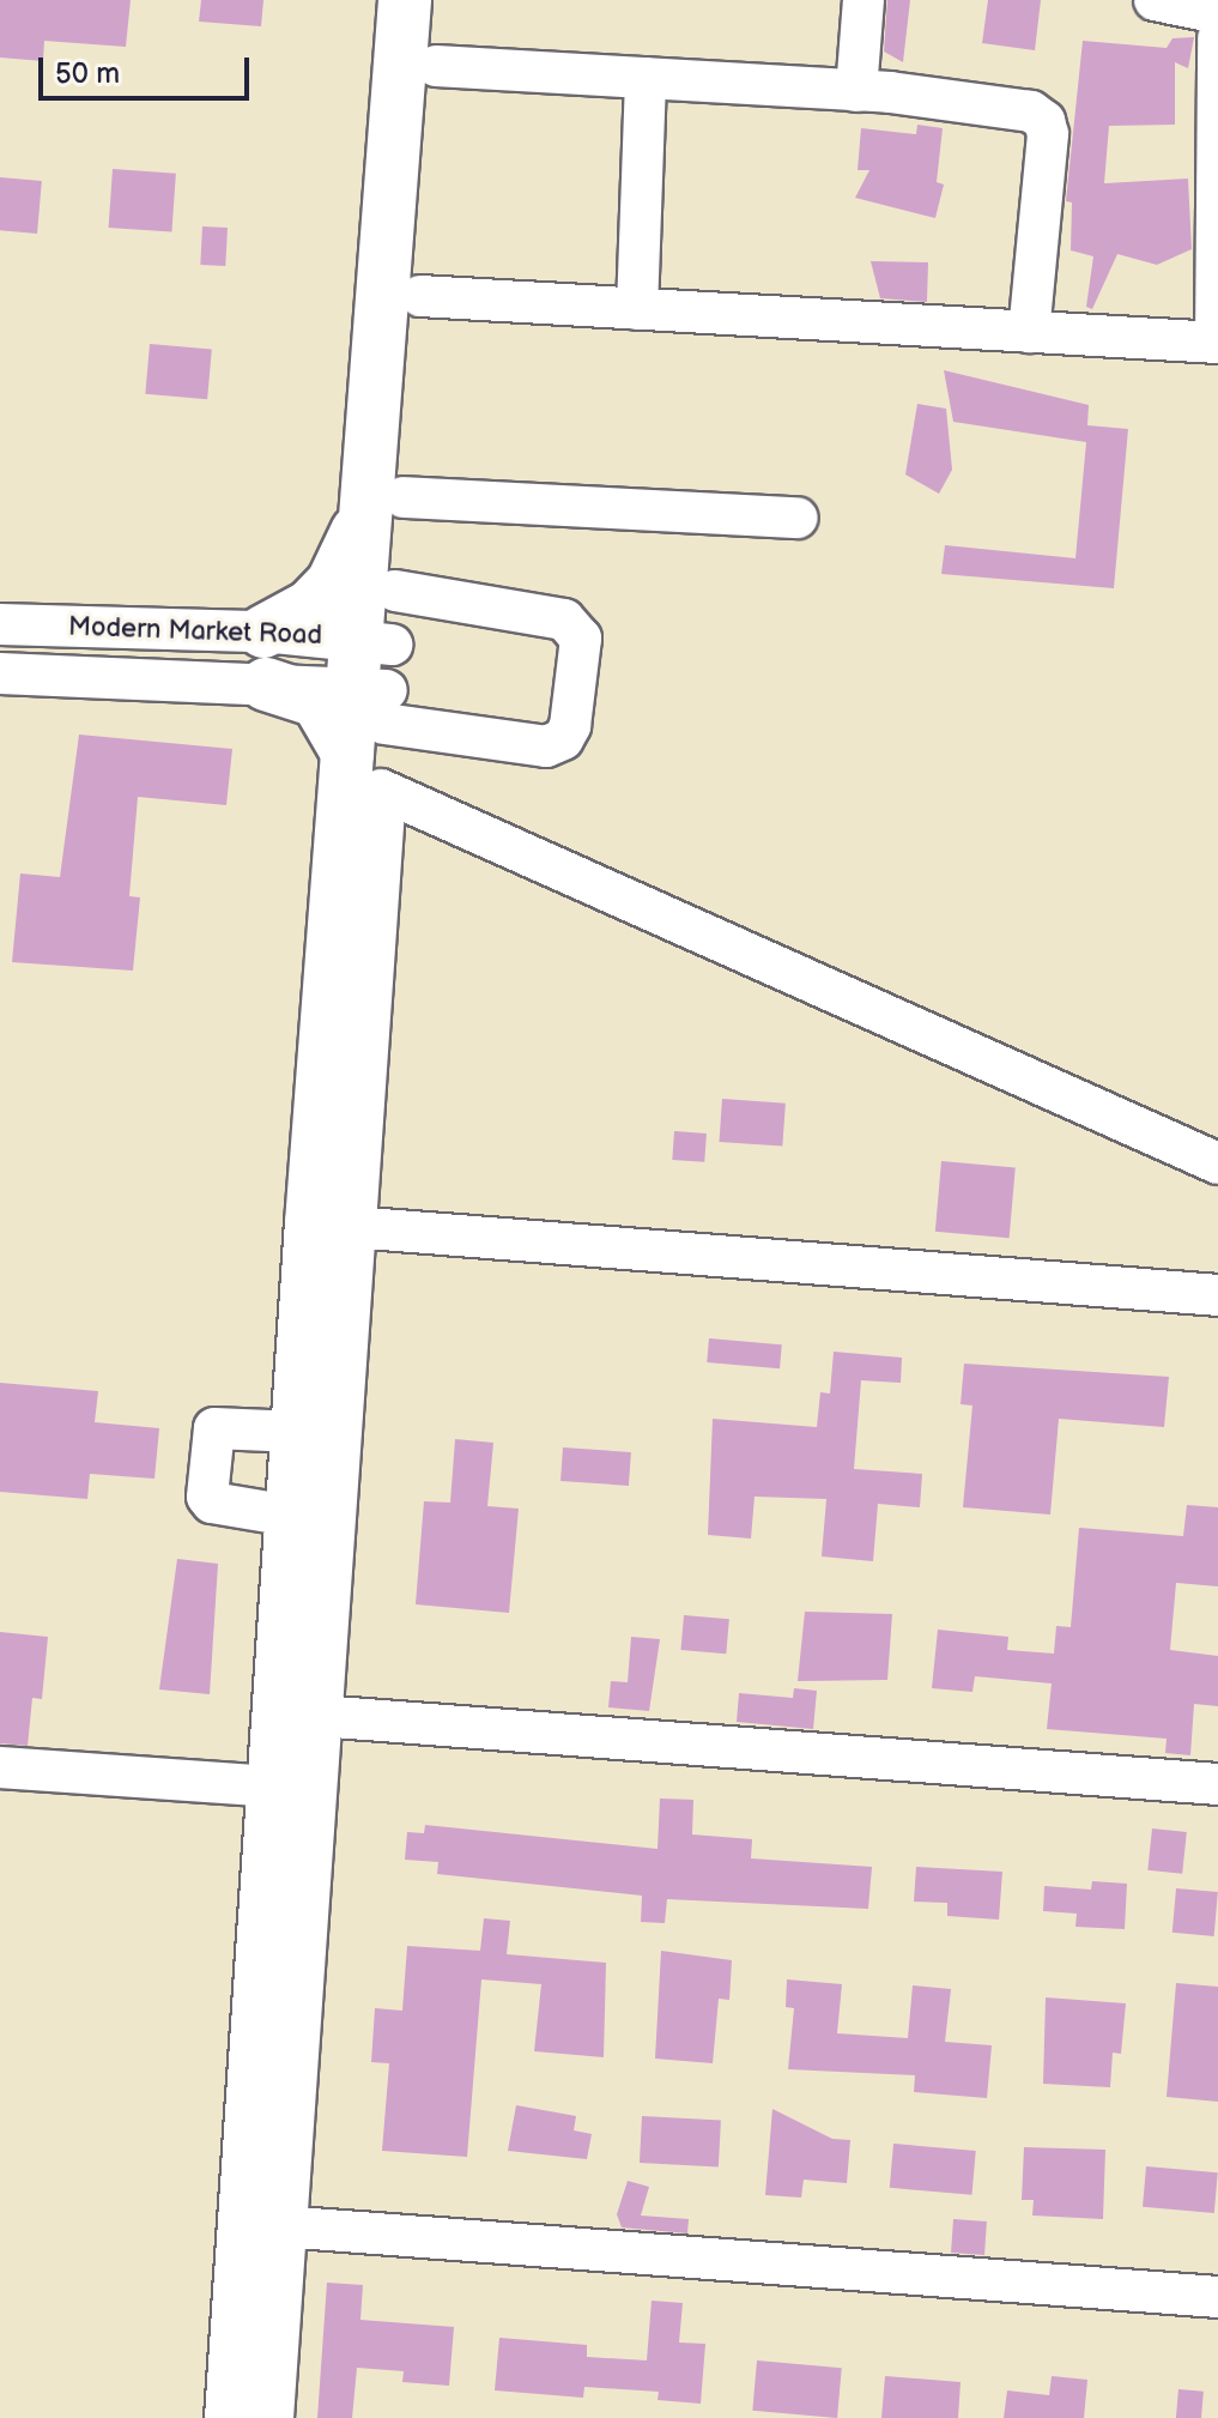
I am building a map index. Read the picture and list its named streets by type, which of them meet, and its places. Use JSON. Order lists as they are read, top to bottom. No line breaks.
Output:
{"streets":{"street":["Modern Market Road"]},"scale_bar":"50 m"}
